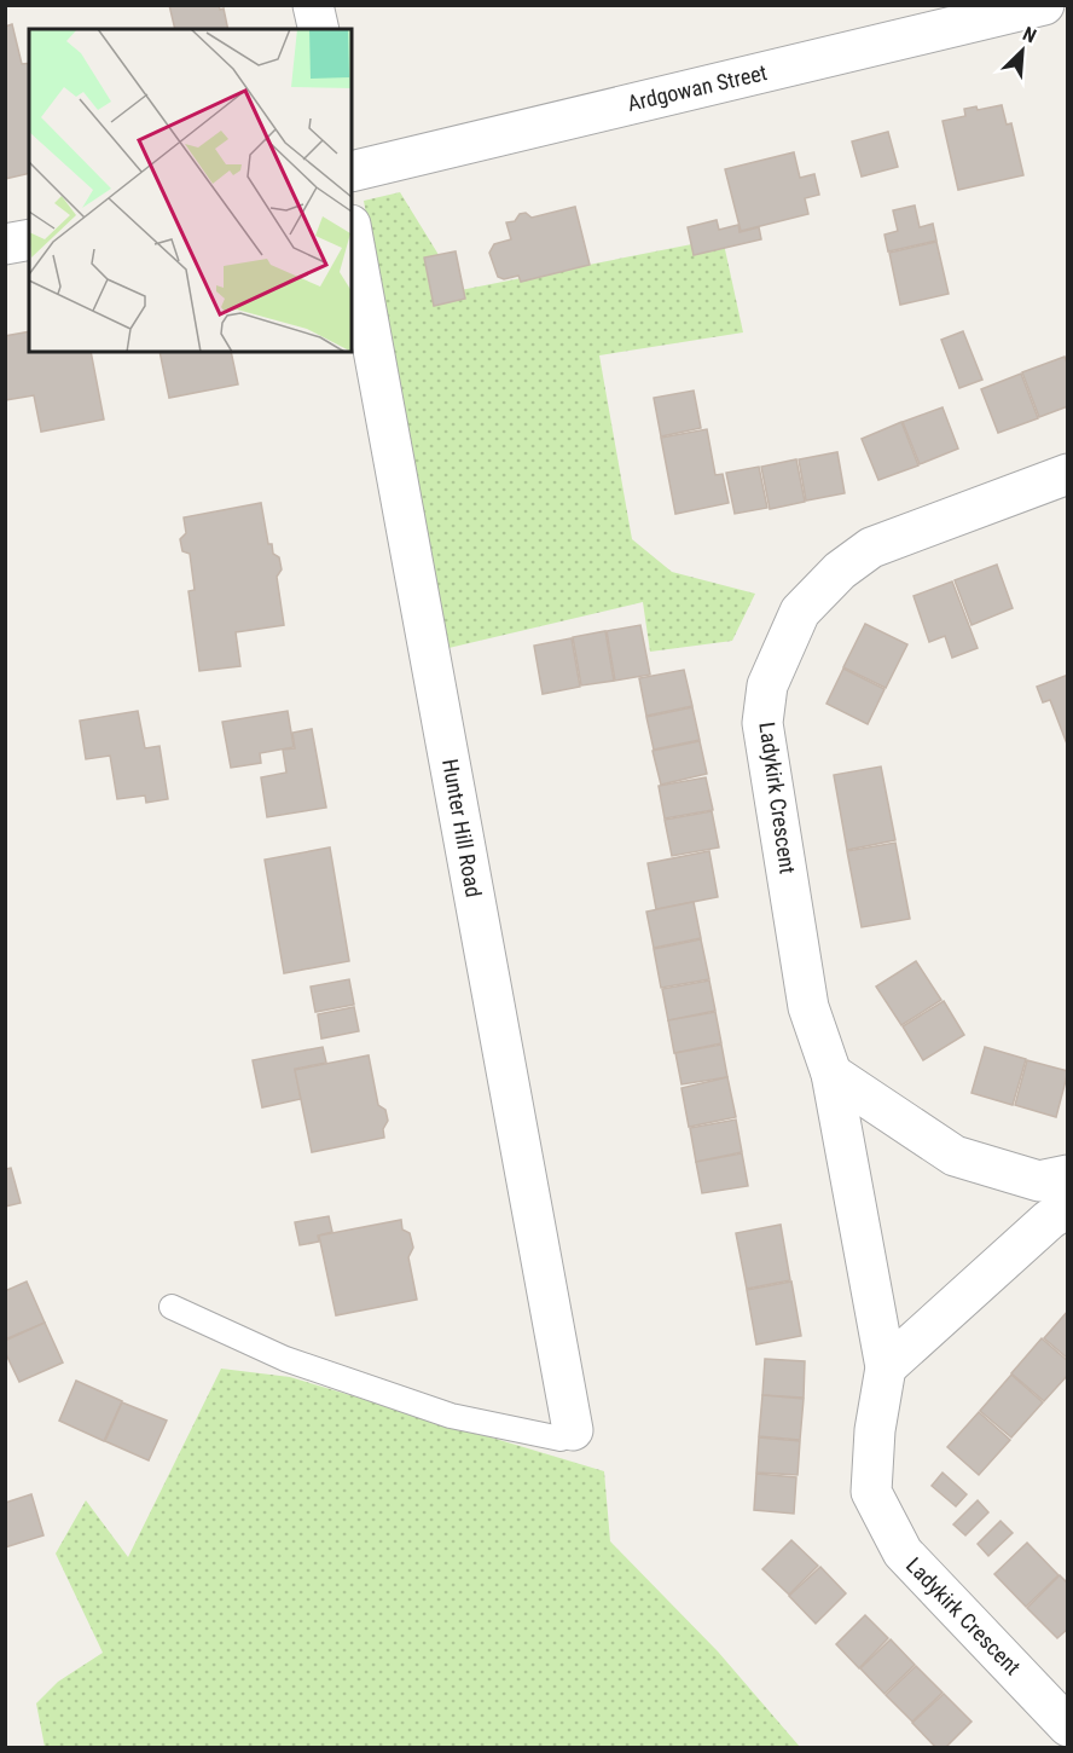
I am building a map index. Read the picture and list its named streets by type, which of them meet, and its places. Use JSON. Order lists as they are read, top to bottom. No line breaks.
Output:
{"streets":{"street":["Ardgowan Street","Ladykirk Crescent","Hunter Hill Road"]},"north":"top right"}
